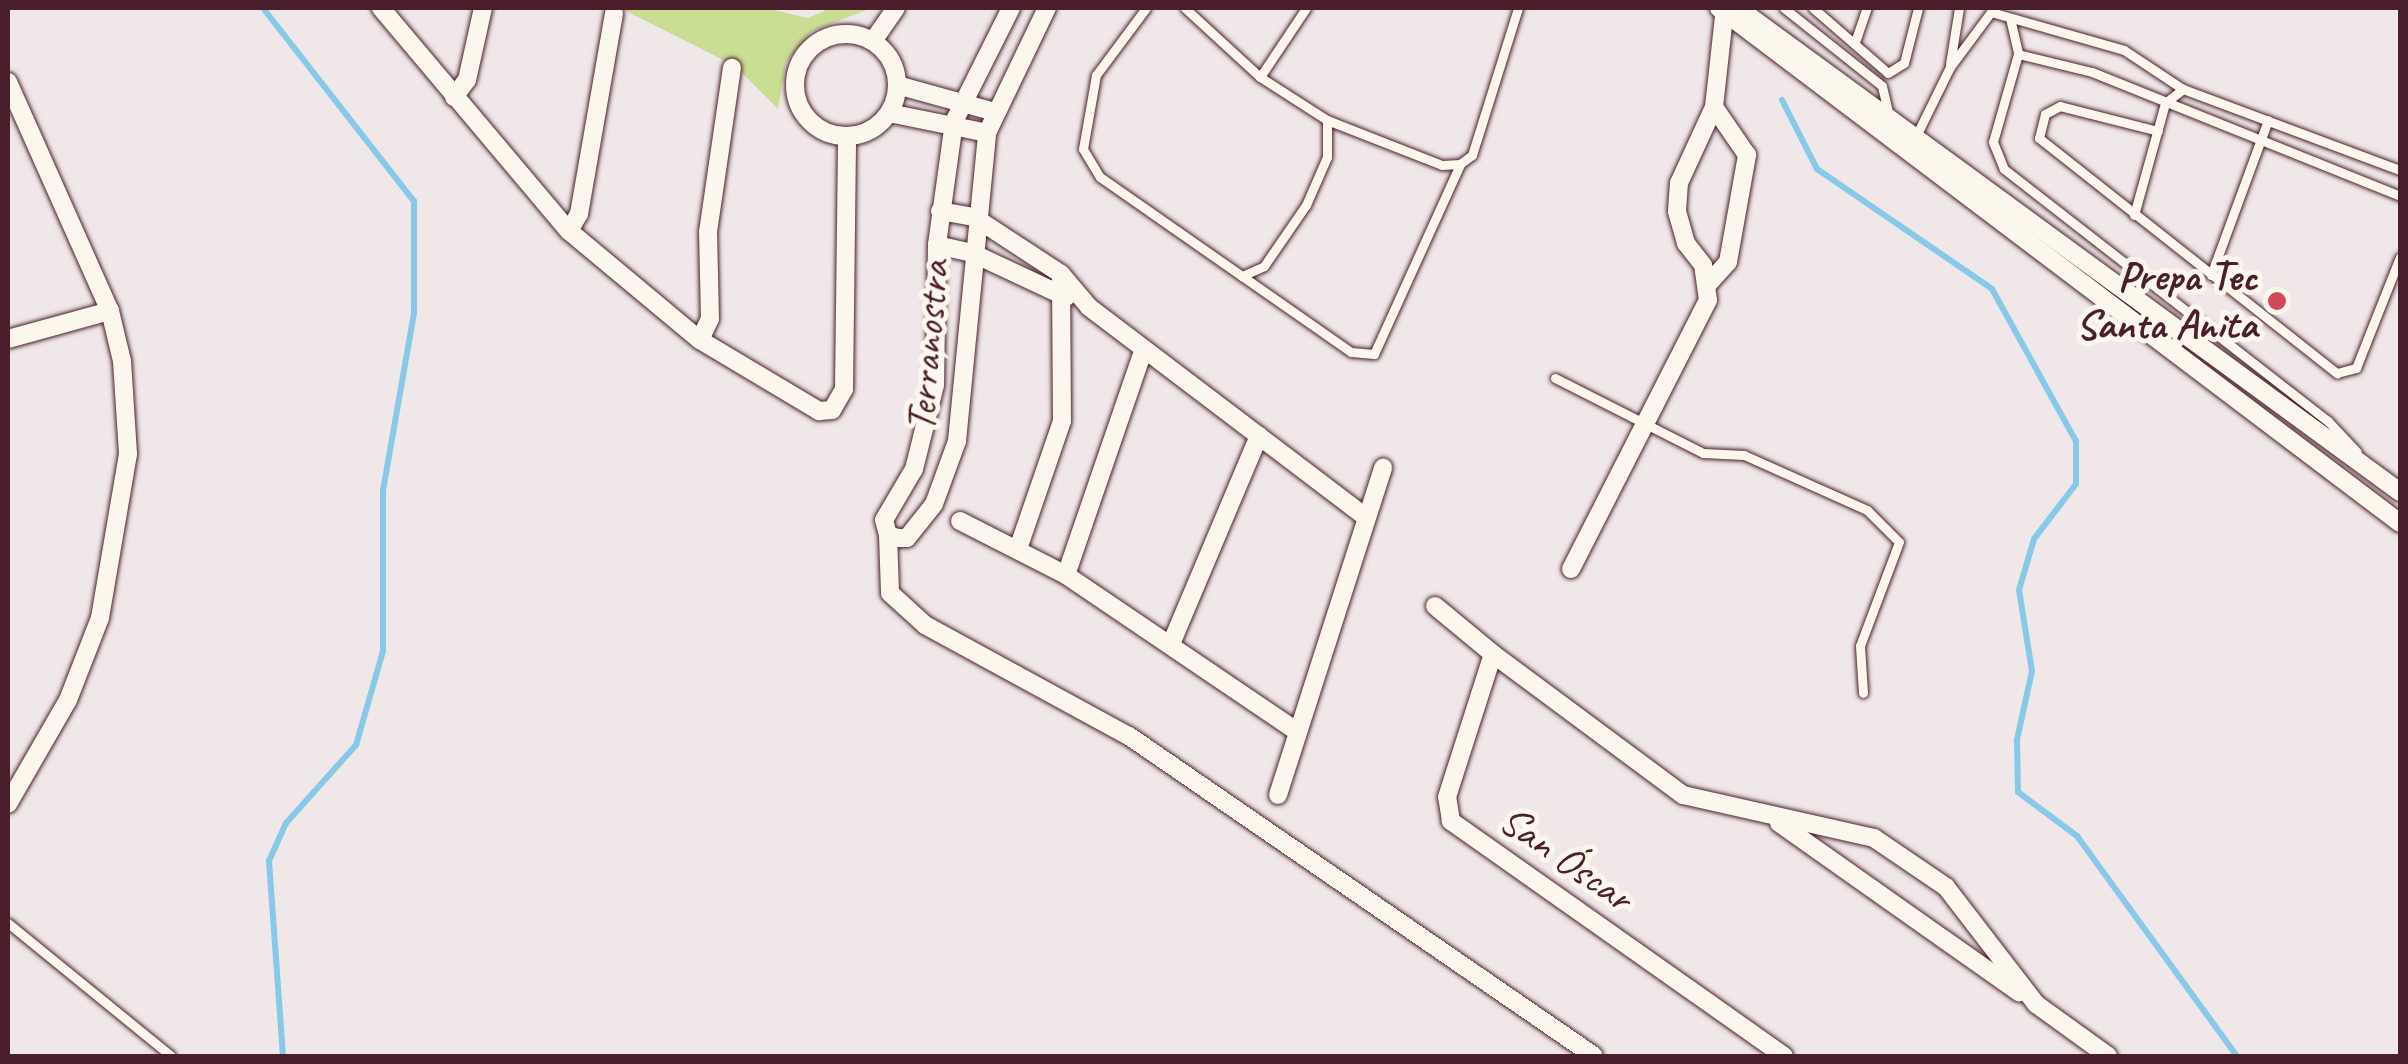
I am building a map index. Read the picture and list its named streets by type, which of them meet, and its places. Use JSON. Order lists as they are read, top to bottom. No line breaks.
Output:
{"streets":{"street":["Terranostra","San Óscar"]},"places":["Prepa Tec Santa Anita"]}
